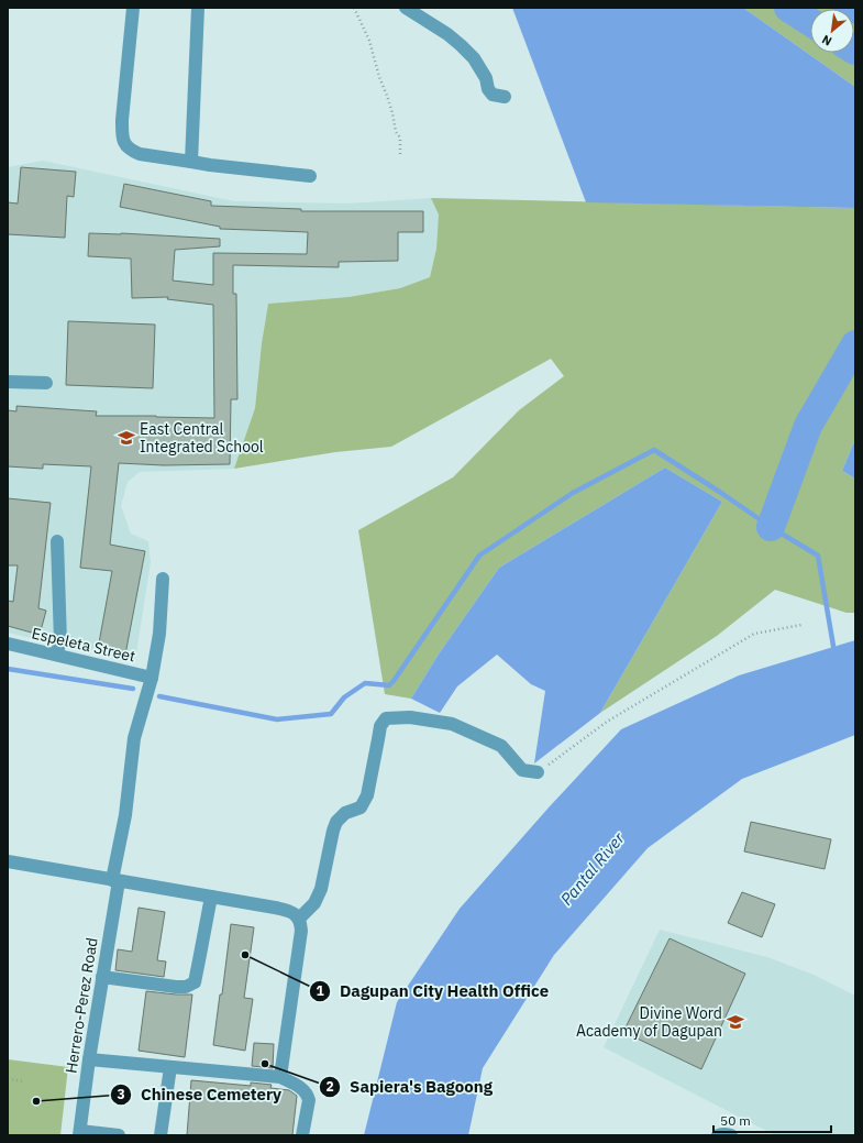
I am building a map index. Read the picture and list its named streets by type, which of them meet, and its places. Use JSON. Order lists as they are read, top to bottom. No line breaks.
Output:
{"streets":{"street":["Espeleta Street","Herrero-Perez Road"]},"crossings":[["Espeleta Street","Herrero-Perez Road"]],"water":["Pantal River"],"places":{"school or university":["East Central Integrated School","Divine Word Academy of Dagupan"],"other":["Dagupan City Health Office","Sapiera's Bagoong","Chinese Cemetery"]},"scale_bar":"50 m","north":"bottom left"}
